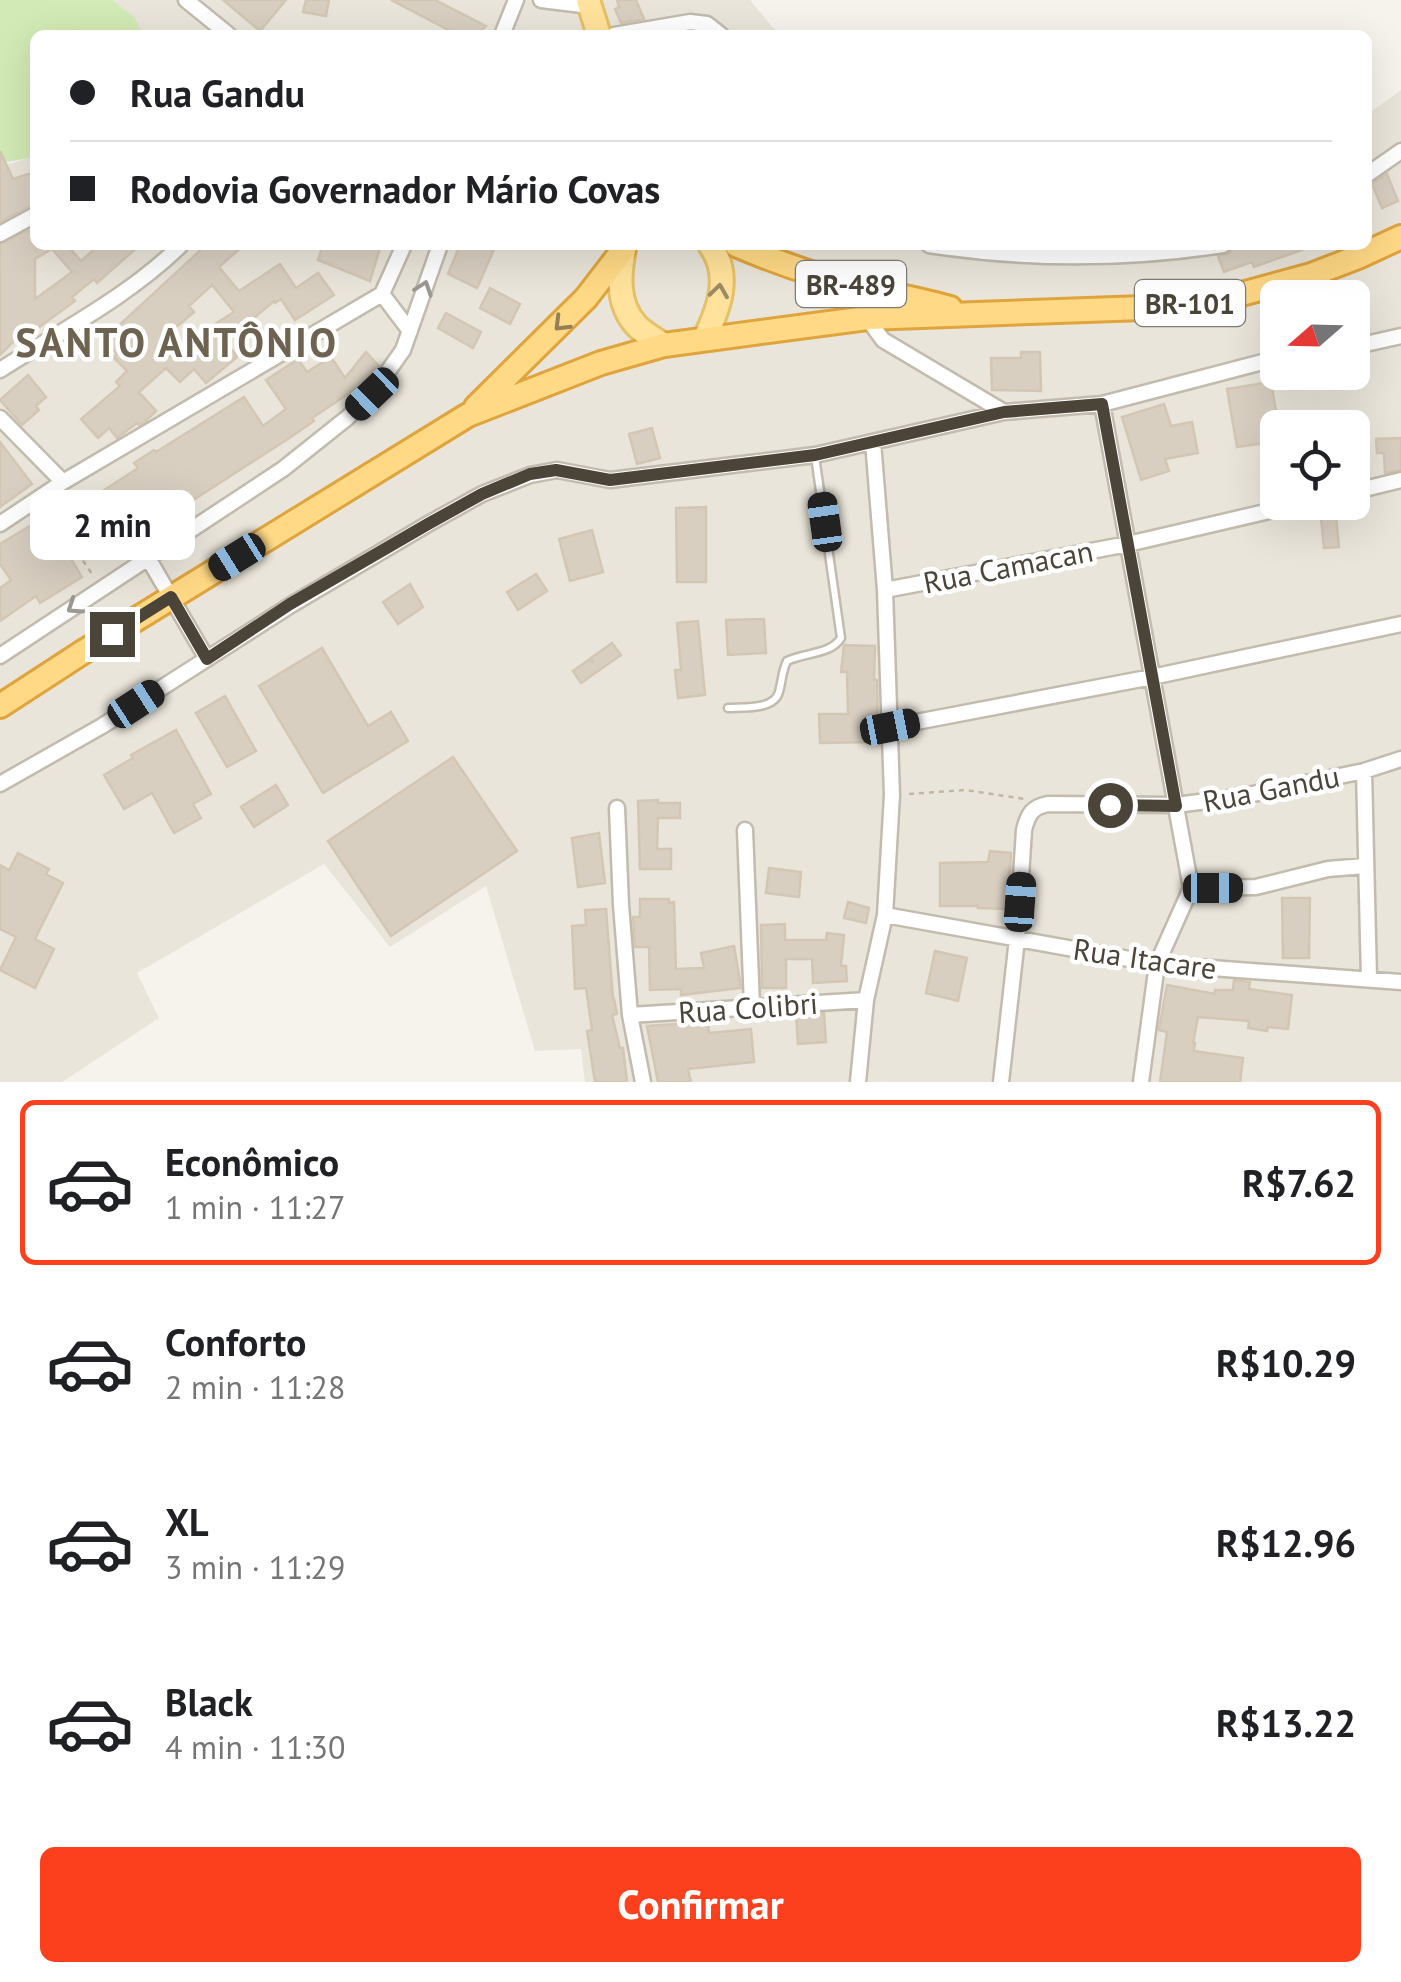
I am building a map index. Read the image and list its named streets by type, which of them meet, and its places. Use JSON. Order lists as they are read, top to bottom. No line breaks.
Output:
{"streets":{"highway":["BR-489","BR-101"],"street":["Rua Camacan","Rua Gandu","Rua Itacare","Rua Colibri"]},"crossings":[["BR-489","BR-101"]],"districts":["SANTO ANTÔNIO"],"north":"left","page":{"banner":["Rua Gandu","Rodovia Governador Mário Covas"],"bubble":"2 min","list":[{"name":"Econômico","note":"1 min · 11:27","value":"R$7.62"},{"name":"Conforto","note":"2 min · 11:28","value":"R$10.29"},{"name":"XL","note":"3 min · 11:29","value":"R$12.96"},{"name":"Black","note":"4 min · 11:30","value":"R$13.22"}],"buttons":"Confirmar"}}
